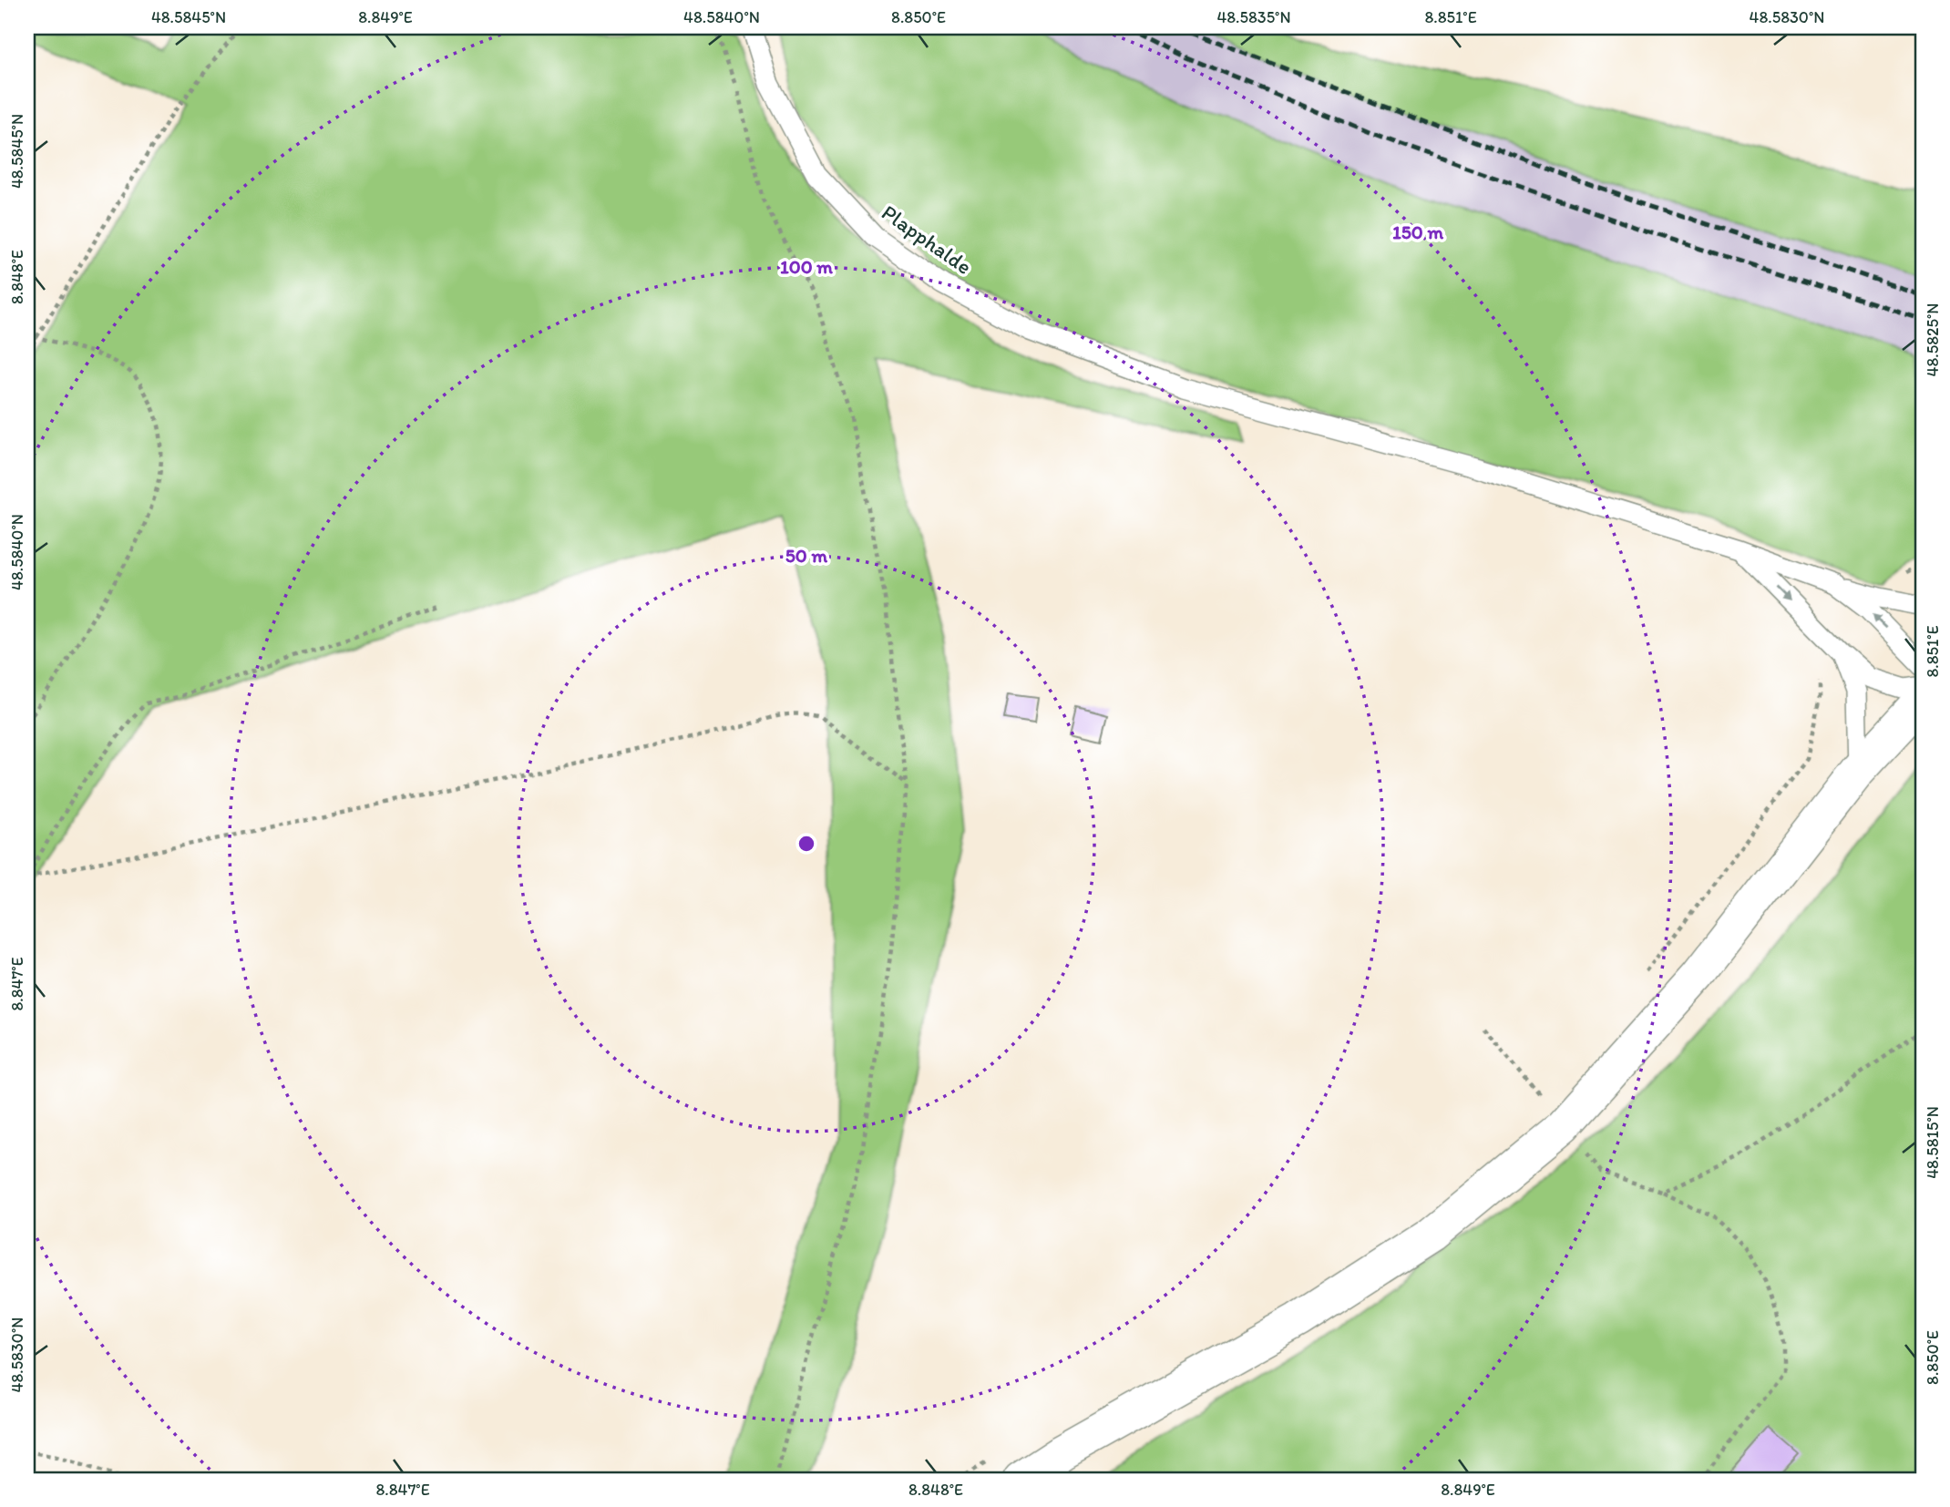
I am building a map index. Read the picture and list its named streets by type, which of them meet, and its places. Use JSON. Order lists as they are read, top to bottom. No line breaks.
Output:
{"streets":{"lane":["Plapphalde"]},"coordinates":["48.5845°N","8.849°E","48.5840°N","8.850°E","48.5835°N","8.851°E","48.5830°N","8.848°E","48.5825°N","8.847°E","48.5815°N"],"rings":["150 m","100 m","50 m"]}
